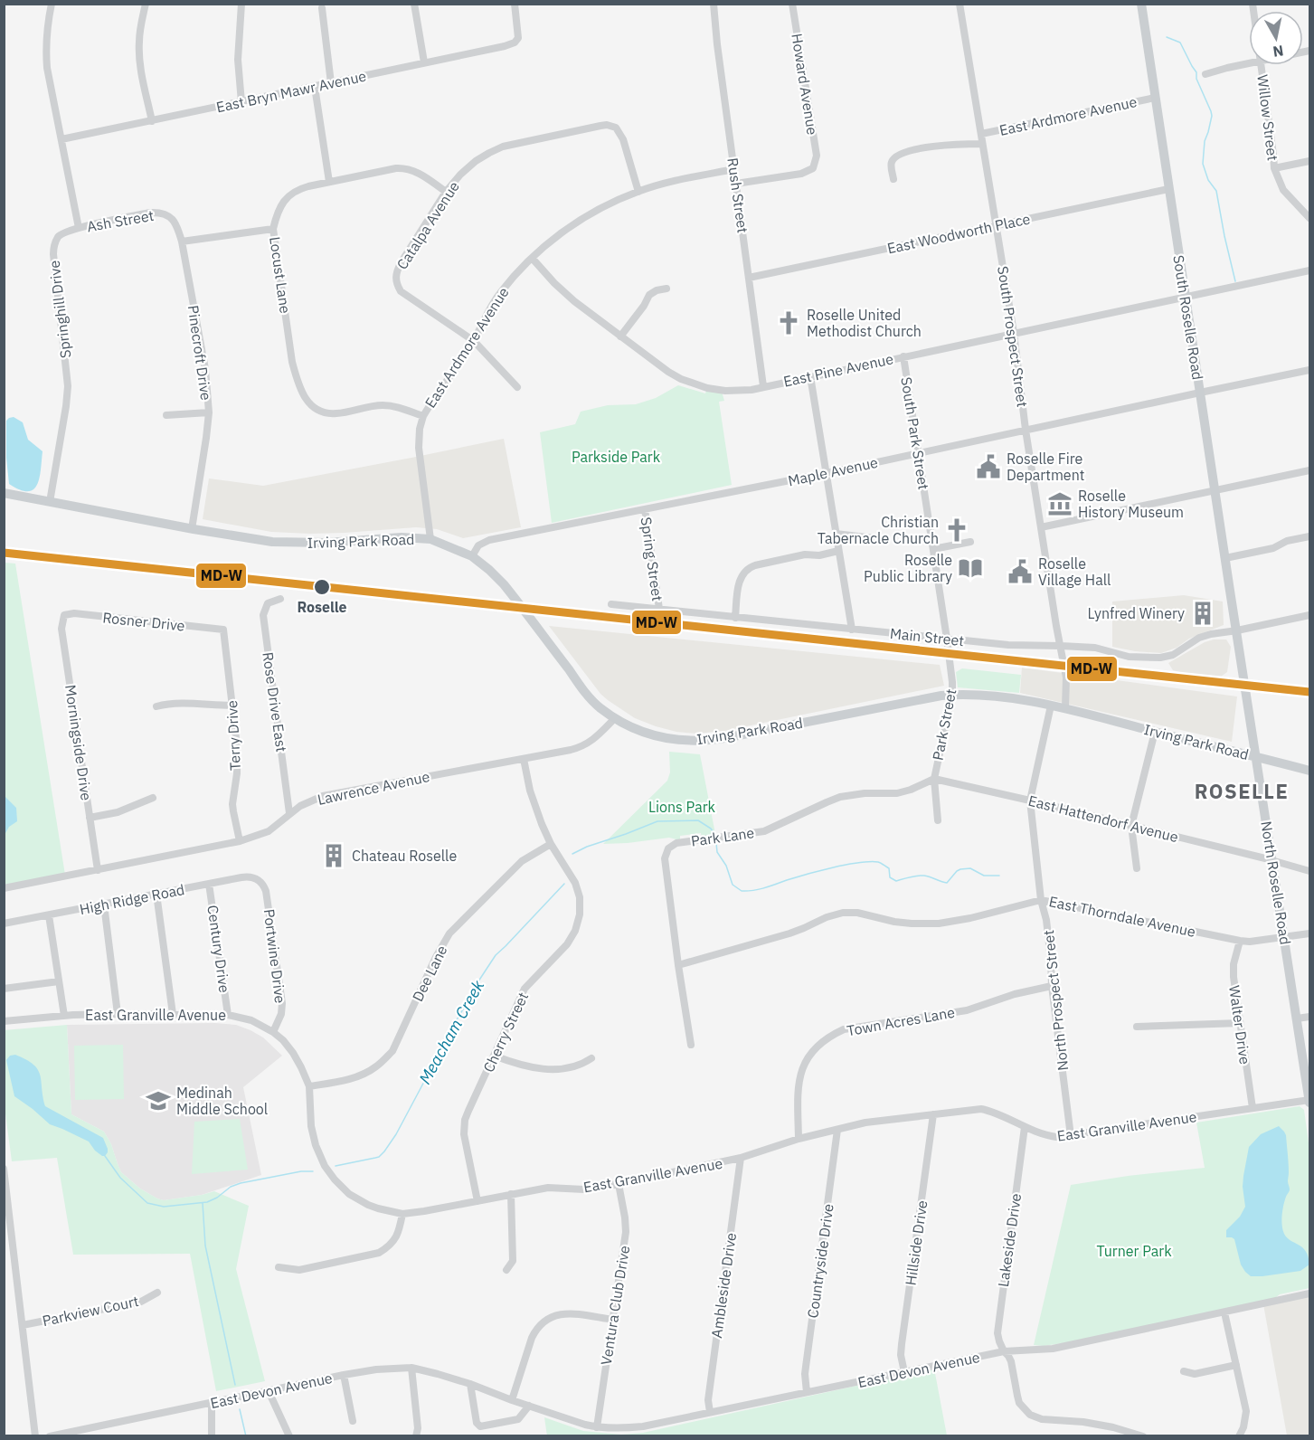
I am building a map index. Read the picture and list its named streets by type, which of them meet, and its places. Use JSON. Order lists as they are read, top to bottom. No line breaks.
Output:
{"streets":{"main road":["South Roselle Road","Irving Park Road","North Roselle Road"],"street":["Howard Avenue","East Bryn Mawr Avenue","East Ardmore Avenue","Willow Street","Rush Street","Ash Street","Catalpa Avenue","East Woodworth Place","Locust Lane","Springhill Drive","South Prospect Street","Pinecroft Drive","East Pine Avenue","South Park Street","Maple Avenue","Spring Street","Rosner Drive","Main Street","Rose Drive East","Park Street","Terry Drive","Morningside Drive","Lawrence Avenue","East Hattendorf Avenue","Park Lane","High Ridge Road","East Thorndale Avenue","Century Drive","Portwine Drive","Dee Lane","North Prospect Street","East Granville Avenue","Town Acres Lane","Walter Drive","Cherry Street","Lakeside Drive","Hillside Drive","Countryside Drive","Ambleside Drive","Ventura Club Drive","Parkview Court","East Devon Avenue"]},"crossings":[["Howard Avenue","Rush Street"],["East Ardmore Avenue","Rush Street"],["East Ardmore Avenue","Catalpa Avenue"],["East Ardmore Avenue","Locust Lane"],["East Ardmore Avenue","South Roselle Road"],["East Ardmore Avenue","South Prospect Street"],["East Ardmore Avenue","East Pine Avenue"],["East Ardmore Avenue","Irving Park Road"],["Rush Street","East Woodworth Place"],["Rush Street","East Pine Avenue"],["Ash Street","Springhill Drive"],["Ash Street","Pinecroft Drive"],["Catalpa Avenue","Locust Lane"],["East Woodworth Place","South Roselle Road"],["East Woodworth Place","South Prospect Street"],["Springhill Drive","Irving Park Road"],["South Roselle Road","East Pine Avenue"],["South Roselle Road","Maple Avenue"],["South Roselle Road","Main Street"],["South Roselle Road","North Roselle Road"],["South Prospect Street","East Pine Avenue"],["South Prospect Street","Maple Avenue"],["South Prospect Street","Irving Park Road"],["South Prospect Street","Main Street"],["Pinecroft Drive","Irving Park Road"],["East Pine Avenue","South Park Street"],["South Park Street","Maple Avenue"],["South Park Street","Main Street"],["South Park Street","Park Street"],["Maple Avenue","Irving Park Road"],["Maple Avenue","Spring Street"],["Irving Park Road","Park Street"],["Irving Park Road","Lawrence Avenue"],["Irving Park Road","North Roselle Road"],["Irving Park Road","North Prospect Street"],["Spring Street","Main Street"],["Rosner Drive","Terry Drive"],["Rosner Drive","Morningside Drive"],["Main Street","Park Street"],["Main Street","North Roselle Road"],["Rose Drive East","Lawrence Avenue"],["Park Street","East Hattendorf Avenue"],["Park Street","Park Lane"],["Terry Drive","Lawrence Avenue"],["Morningside Drive","Lawrence Avenue"],["Lawrence Avenue","Cherry Street"],["East Hattendorf Avenue","Park Lane"],["East Hattendorf Avenue","North Roselle Road"],["East Hattendorf Avenue","North Prospect Street"],["Park Lane","East Thorndale Avenue"],["North Roselle Road","East Thorndale Avenue"],["North Roselle Road","East Granville Avenue"],["High Ridge Road","Century Drive"],["High Ridge Road","Portwine Drive"],["East Thorndale Avenue","North Prospect Street"],["East Thorndale Avenue","Walter Drive"],["Century Drive","East Granville Avenue"],["Portwine Drive","East Granville Avenue"],["Dee Lane","East Granville Avenue"],["Dee Lane","Cherry Street"],["North Prospect Street","East Granville Avenue"],["North Prospect Street","Town Acres Lane"],["East Granville Avenue","Town Acres Lane"],["East Granville Avenue","Walter Drive"],["East Granville Avenue","Cherry Street"],["East Granville Avenue","Lakeside Drive"],["East Granville Avenue","Hillside Drive"],["East Granville Avenue","Countryside Drive"],["East Granville Avenue","Ambleside Drive"],["East Granville Avenue","Ventura Club Drive"],["Lakeside Drive","East Devon Avenue"],["Hillside Drive","East Devon Avenue"],["Countryside Drive","East Devon Avenue"],["Ambleside Drive","East Devon Avenue"],["Ventura Club Drive","East Devon Avenue"]],"districts":["ROSELLE"],"water":["Meacham Creek"],"parks":["Parkside Park","Lions Park","Turner Park"],"places":{"church":["Roselle United Methodist Church","Christian Tabernacle Church"],"public building":["Roselle Fire Department","Roselle Village Hall"],"museum":["Roselle History Museum"],"library":["Roselle Public Library"],"other":["Roselle"],"building":["Lynfred Winery","Chateau Roselle"],"school or university":["Medinah Middle School"]},"lines":["transit line MD-W"],"north":"bottom"}
